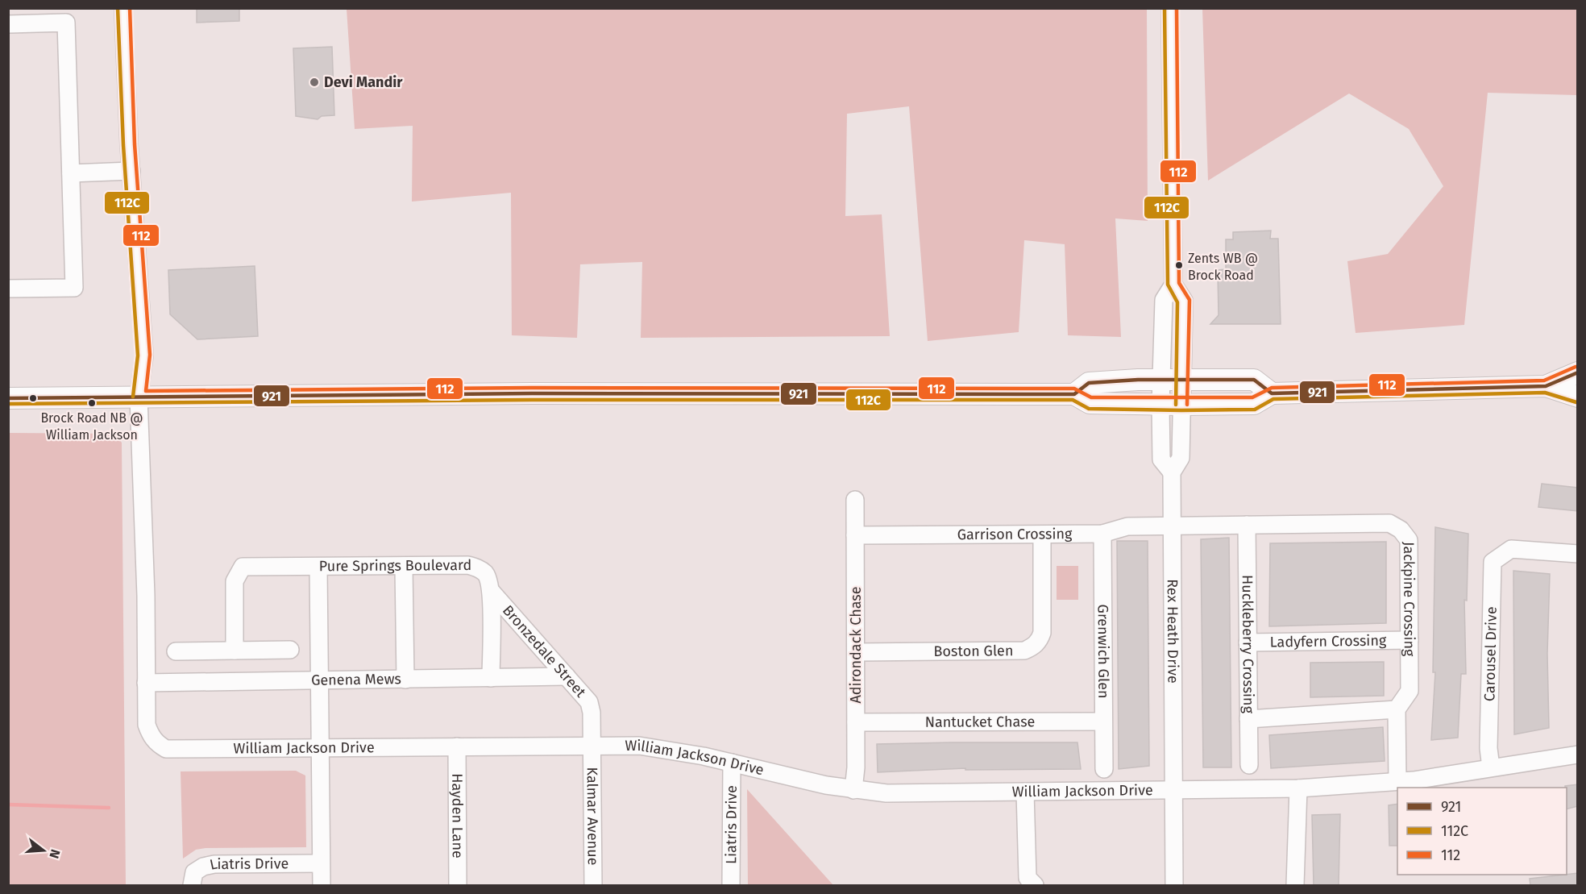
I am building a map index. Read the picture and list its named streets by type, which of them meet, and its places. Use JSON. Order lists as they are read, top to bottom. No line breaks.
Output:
{"streets":{"street":["Garrison Crossing","Pure Springs Boulevard","Jackpine Crossing","Rex Heath Drive","Ladyfern Crossing","Adirondack Chase","Huckleberry Crossing","Boston Glen","Grenwich Glen","Bronzedale Street","Carousel Drive","Genena Mews","Nantucket Chase","William Jackson Drive","Kalmar Avenue","Hayden Lane","Liatris Drive"]},"crossings":[["Garrison Crossing","Jackpine Crossing"],["Garrison Crossing","Rex Heath Drive"],["Garrison Crossing","Adirondack Chase"],["Garrison Crossing","Boston Glen"],["Garrison Crossing","Grenwich Glen"],["Pure Springs Boulevard","Bronzedale Street"],["Pure Springs Boulevard","Genena Mews"],["Pure Springs Boulevard","William Jackson Drive"],["Pure Springs Boulevard","Liatris Drive"],["Jackpine Crossing","Rex Heath Drive"],["Jackpine Crossing","Ladyfern Crossing"],["Jackpine Crossing","Huckleberry Crossing"],["Rex Heath Drive","William Jackson Drive"],["Ladyfern Crossing","Huckleberry Crossing"],["Adirondack Chase","Boston Glen"],["Adirondack Chase","Nantucket Chase"],["Adirondack Chase","William Jackson Drive"],["Grenwich Glen","Nantucket Chase"],["Bronzedale Street","Genena Mews"],["Bronzedale Street","William Jackson Drive"],["Bronzedale Street","Kalmar Avenue"],["Carousel Drive","William Jackson Drive"],["Genena Mews","William Jackson Drive"],["William Jackson Drive","Kalmar Avenue"],["William Jackson Drive","Hayden Lane"],["William Jackson Drive","Liatris Drive"]],"places":["Devi Mandir","Zents WB @ Brock Road","Brock Road NB @ William Jackson"],"lines":["transit line 112C","transit line 112","transit line 921"],"legend":["921","112C","112"],"north":"right"}
